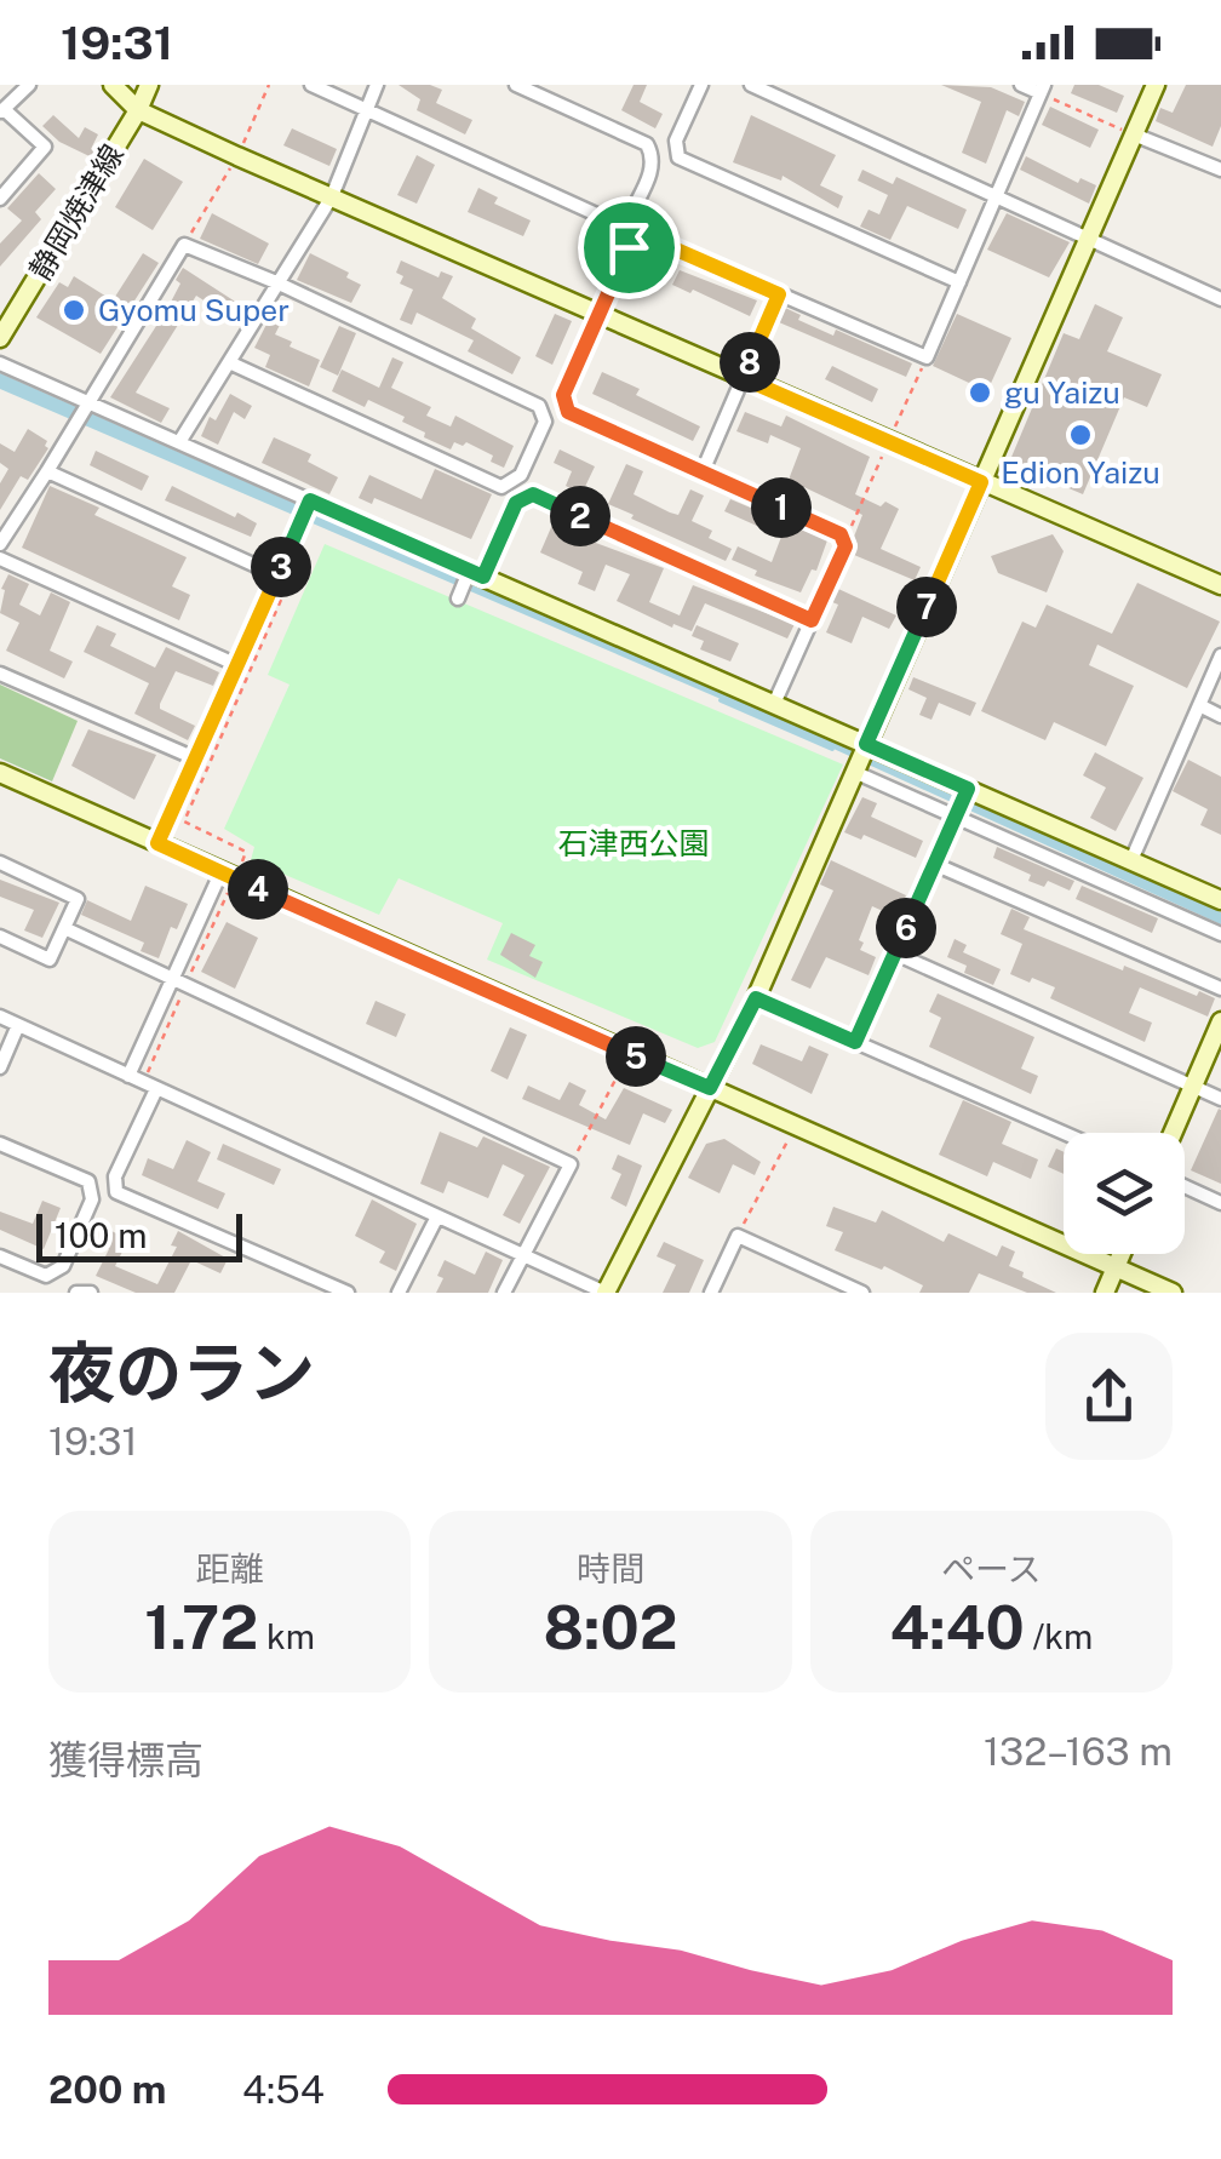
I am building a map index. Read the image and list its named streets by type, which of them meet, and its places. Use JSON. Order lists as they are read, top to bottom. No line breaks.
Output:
{"streets":{"street":["静岡焼津線"]},"parks":["石津西公園"],"places":["Gyomu Super","gu Yaizu","Edion Yaizu"],"scale_bar":"100 m","page":{"status":"19:31","pins":["8","1","2","3","7","4","6","5"],"scale":"100 m","heading":["夜のラン","19:31"],"stats":[["距離","1.72 km"],["時間","8:02"],["ペース","4:40 /km"]],"chart":["獲得標高","132–163 m"],"list":[{"name":"200 m","note":"4:54"}]}}
